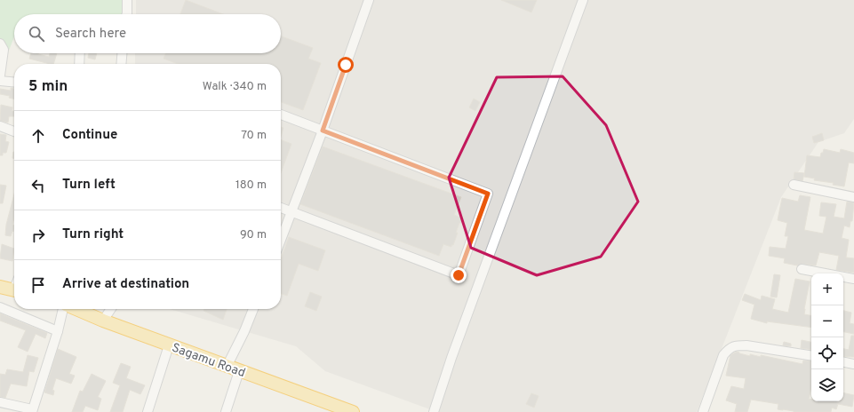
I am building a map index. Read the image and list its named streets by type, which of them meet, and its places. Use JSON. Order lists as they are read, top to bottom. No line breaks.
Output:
{"streets":{"highway":["Sagamu Road"]},"page":{"search":"Search here","heading":["5 min","Walk · 340 m"],"list":[["Continue","70 m"],["Turn left","180 m"],["Turn right","90 m"],"Arrive at destination"],"map_buttons":["+","−"]}}
